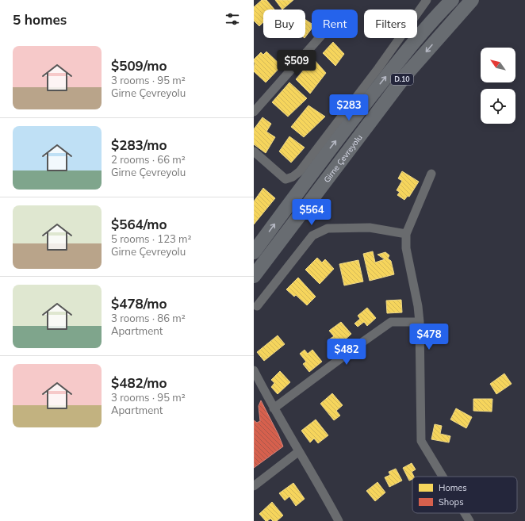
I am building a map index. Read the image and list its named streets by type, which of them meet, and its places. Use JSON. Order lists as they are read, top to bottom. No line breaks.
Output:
{"streets":{"highway":["D.10","Girne Çevreyolu"]},"legend":["Homes","Shops"],"north":"top left","page":{"heading":"5 homes","chip":["Buy","Rent","Filters"],"list":[{"name":"$509/mo","note":"3 rooms · 95 m² · Girne Çevreyolu"},{"name":"$283/mo","note":"2 rooms · 66 m² · Girne Çevreyolu"},{"name":"$564/mo","note":"5 rooms · 123 m² · Girne Çevreyolu"},{"name":"$478/mo","note":"3 rooms · 86 m² · Apartment"},{"name":"$482/mo","note":"3 rooms · 95 m² · Apartment"}],"price":["$509","$283","$564","$478","$482"]}}
